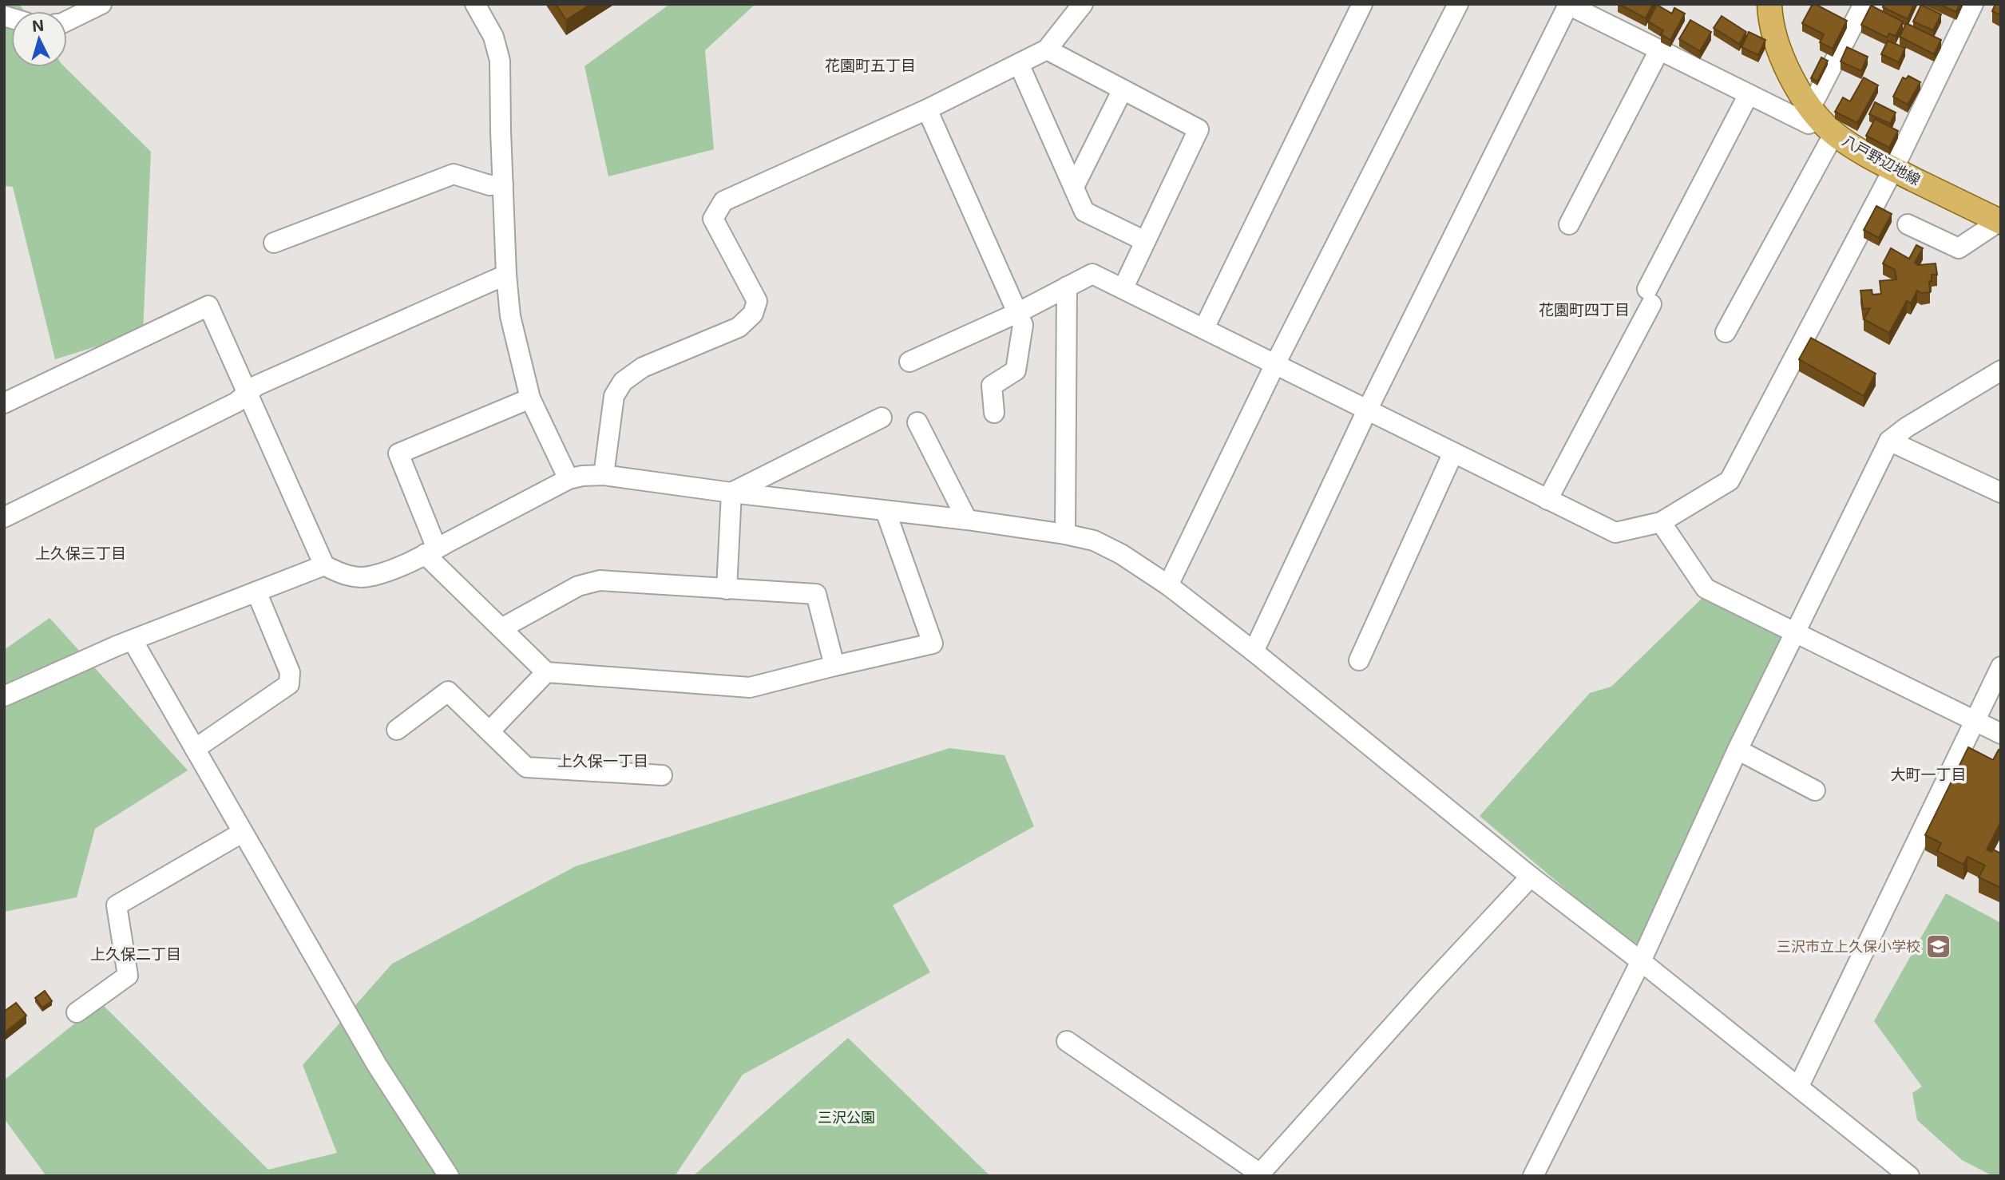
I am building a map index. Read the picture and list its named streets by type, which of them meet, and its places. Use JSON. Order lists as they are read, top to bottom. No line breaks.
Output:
{"streets":{"main road":["八戸野辺地線"]},"districts":["花園町五丁目","花園町四丁目","上久保三丁目","上久保一丁目","大町一丁目","上久保二丁目"],"parks":["三沢公園"],"places":{"school or university":["三沢市立上久保小学校"]},"north":"top"}
